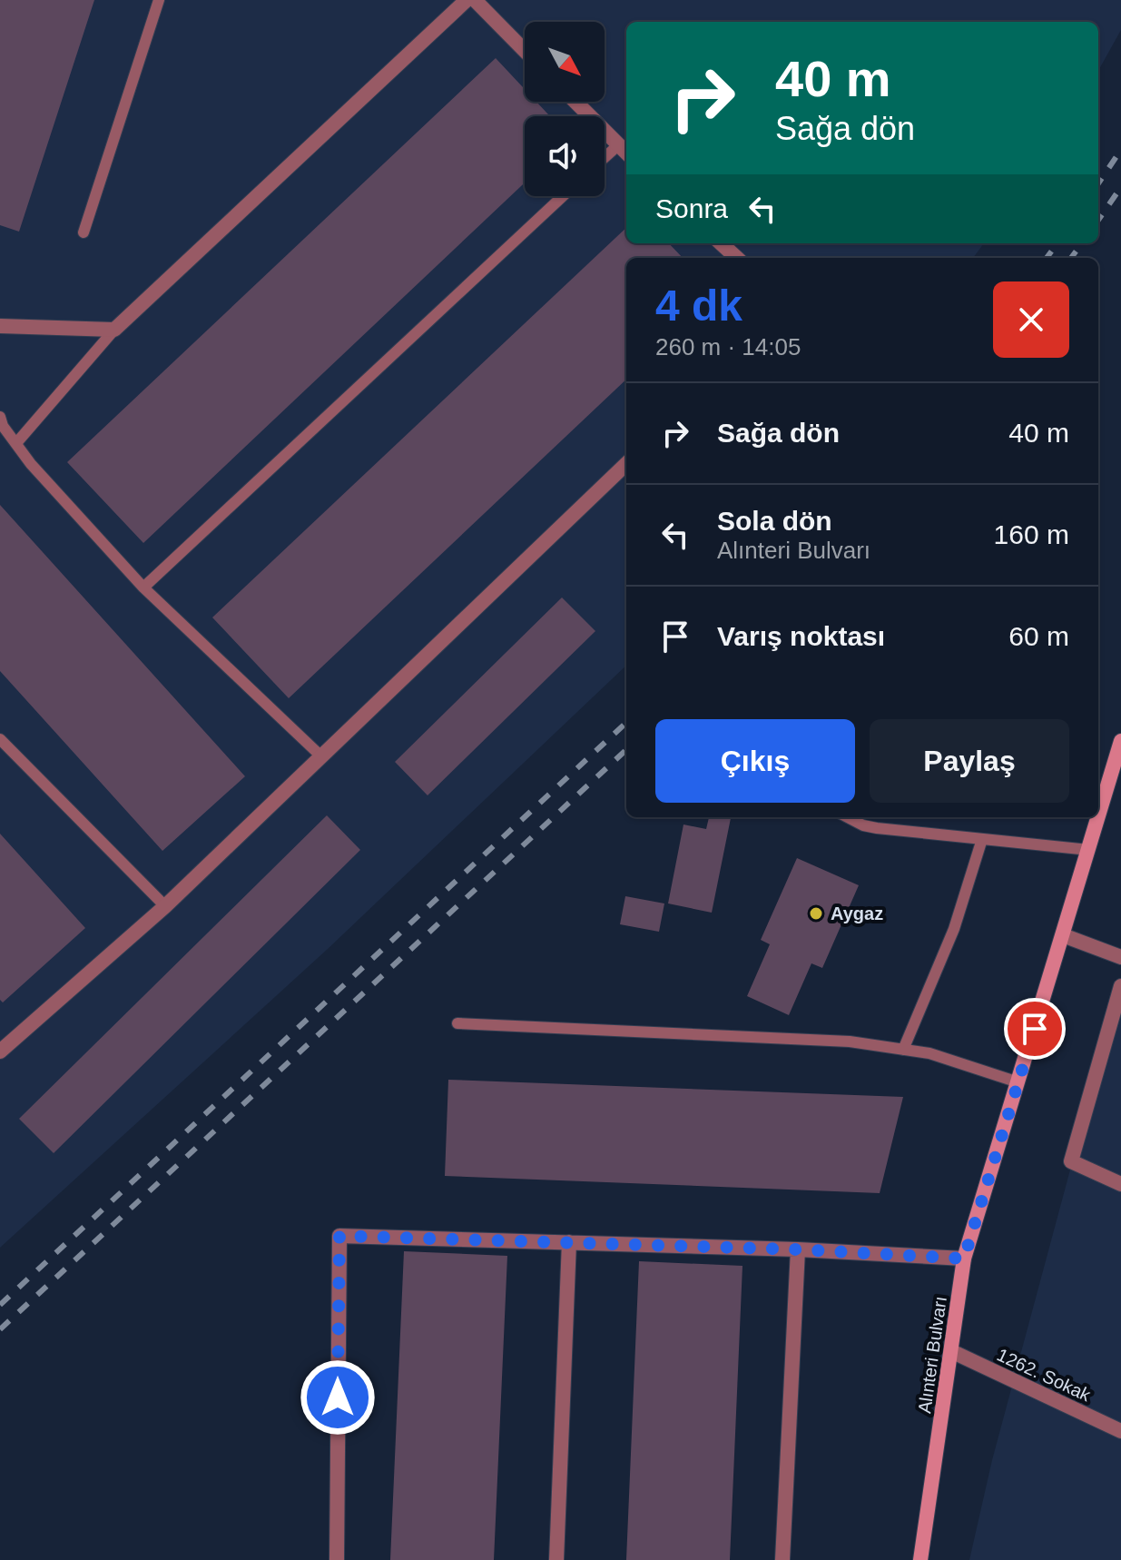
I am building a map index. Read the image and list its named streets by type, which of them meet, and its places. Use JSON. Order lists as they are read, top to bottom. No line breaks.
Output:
{"streets":{"main road":["Alınteri Bulvarı"],"street":["1262. Sokak"]},"crossings":[["Alınteri Bulvarı","1262. Sokak"]],"places":["Aygaz"],"north":"bottom right","page":{"turn":["40 m","Sağa dön"],"then":"Sonra","heading":["4 dk","260 m · 14:05"],"list":[{"name":"Sağa dön","value":"40 m"},{"name":"Sola dön","note":"Alınteri Bulvarı","value":"160 m"},{"name":"Varış noktası","value":"60 m"}],"buttons":["Çıkış","Paylaş"]}}
